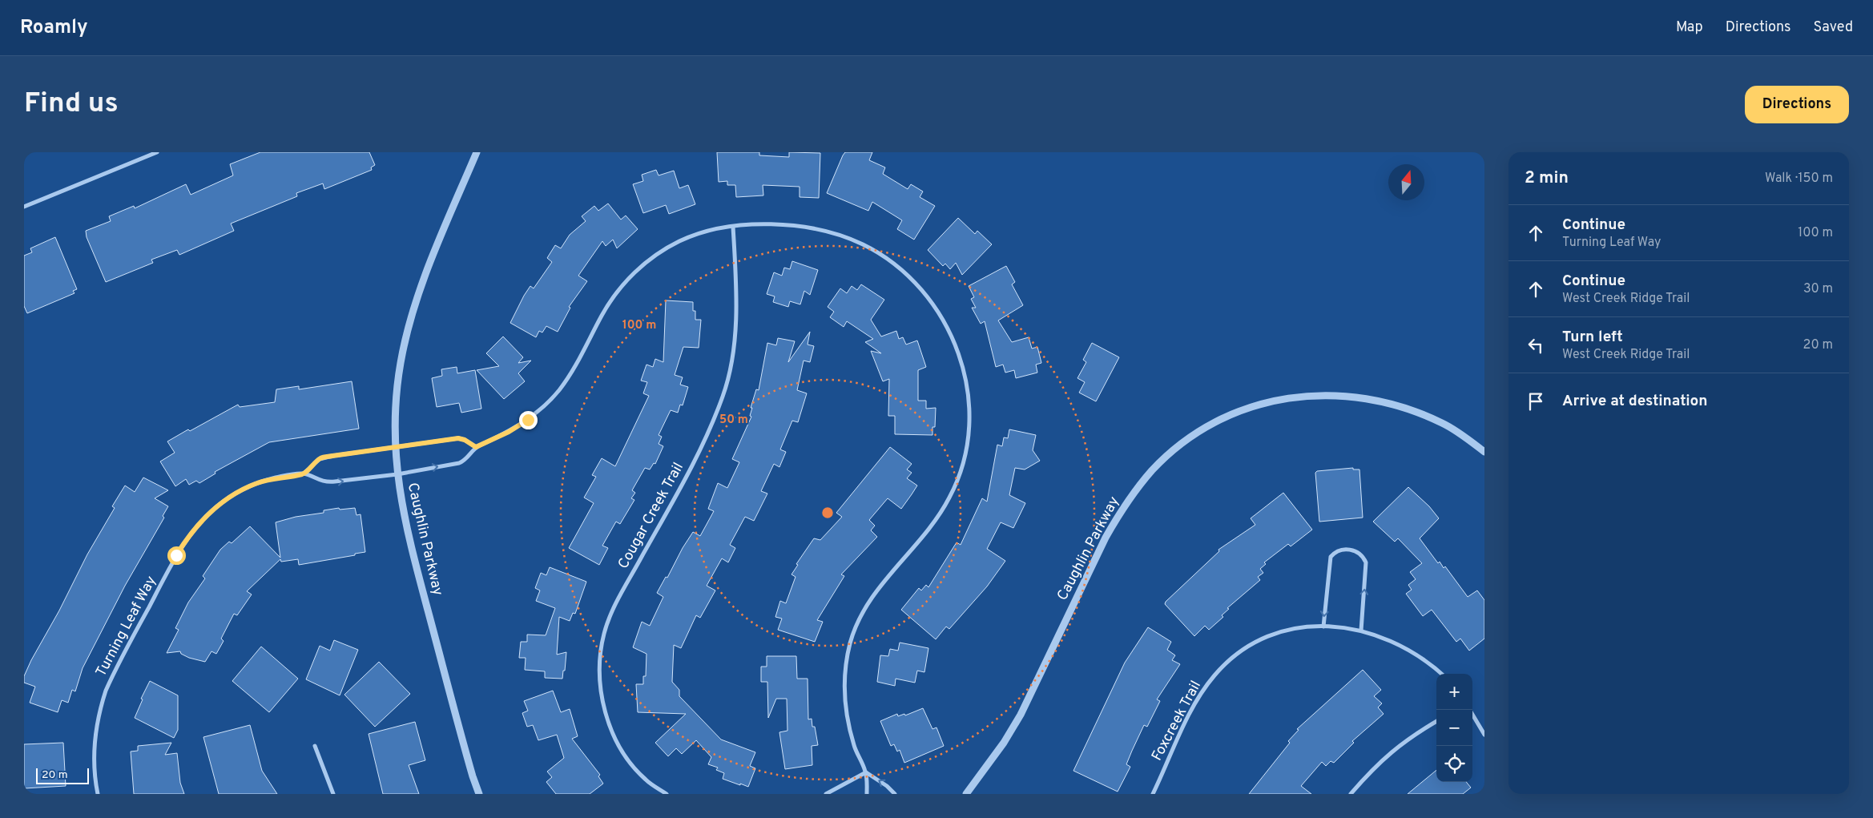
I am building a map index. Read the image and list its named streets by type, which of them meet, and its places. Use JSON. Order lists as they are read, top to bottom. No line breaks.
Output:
{"streets":{"street":["Cougar Creek Trail","Caughlin Parkway","Turning Leaf Way","Foxcreek Trail"]},"scale_bar":"20 m","north":"top","page":{"header":"Roamly","nav":["Map","Directions","Saved"],"buttons":"Directions","title":"Find us","heading":["2 min","Walk · 150 m"],"list":[["Continue","Turning Leaf Way","100 m"],["Continue","West Creek Ridge Trail","30 m"],["Turn left","West Creek Ridge Trail","20 m"],"Arrive at destination"],"map_buttons":["+","−"],"scale":"20 m"},"rings":["100 m","50 m"]}
